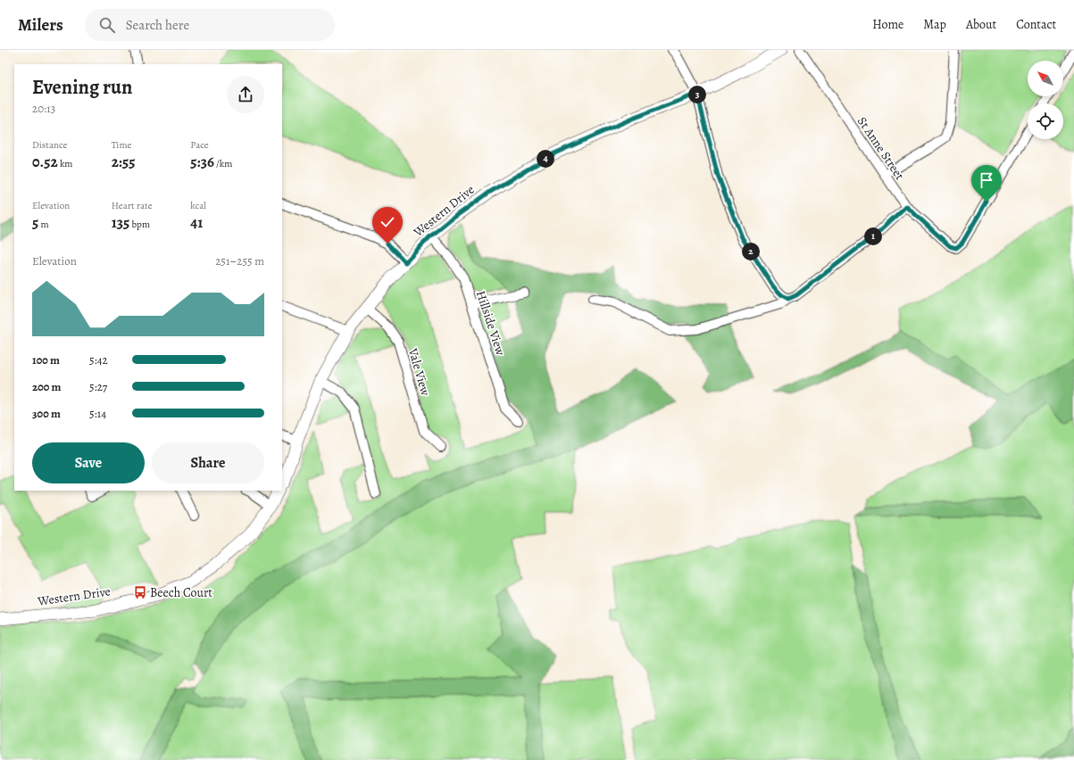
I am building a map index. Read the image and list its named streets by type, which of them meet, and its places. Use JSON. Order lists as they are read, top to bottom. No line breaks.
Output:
{"streets":{"street":["St Anne Street","Western Drive","Hillside View","Vale View"]},"crossings":[["Western Drive","Hillside View"],["Western Drive","Vale View"]],"places":{"bus stop":["Beech Court"]},"north":"top left","page":{"header":"Milers","search":"Search here","nav":["Home","Map","About","Contact"],"heading":["Evening run","20:13"],"pins":["3","4","1","2"],"stats":[["Distance","0.52 km"],["Time","2:55"],["Pace","5:36 /km"],["Elevation","5 m"],["Heart rate","135 bpm"],["kcal","41"]],"chart":["Elevation","251–255 m"],"list":[{"name":"100 m","note":"5:42"},{"name":"200 m","note":"5:27"},{"name":"300 m","note":"5:14"}],"buttons":["Save","Share"]}}
